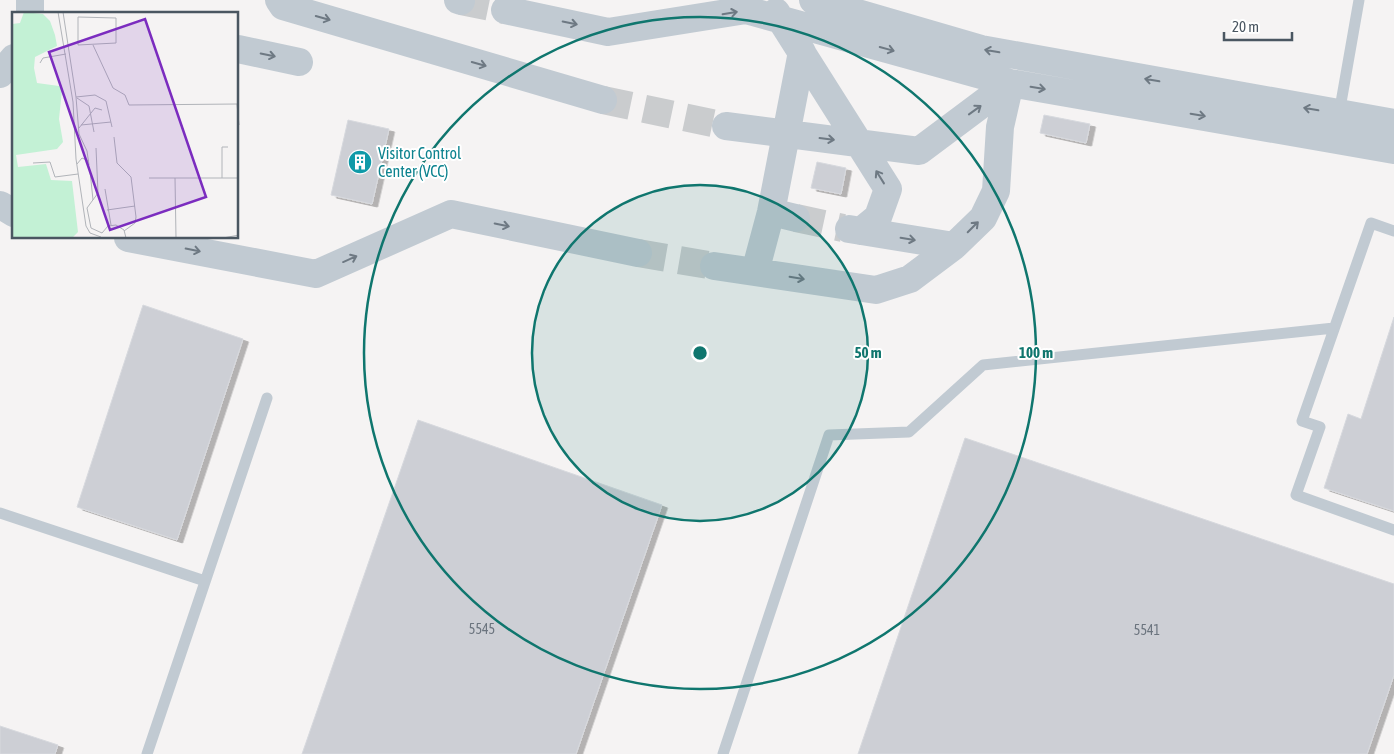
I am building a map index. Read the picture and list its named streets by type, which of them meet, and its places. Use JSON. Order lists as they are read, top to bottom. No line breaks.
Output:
{"places":{"building":["Visitor Control Center (VCC)"]},"house_numbers":["5545","5541"],"scale_bar":"20 m","rings":["50 m","100 m"]}
